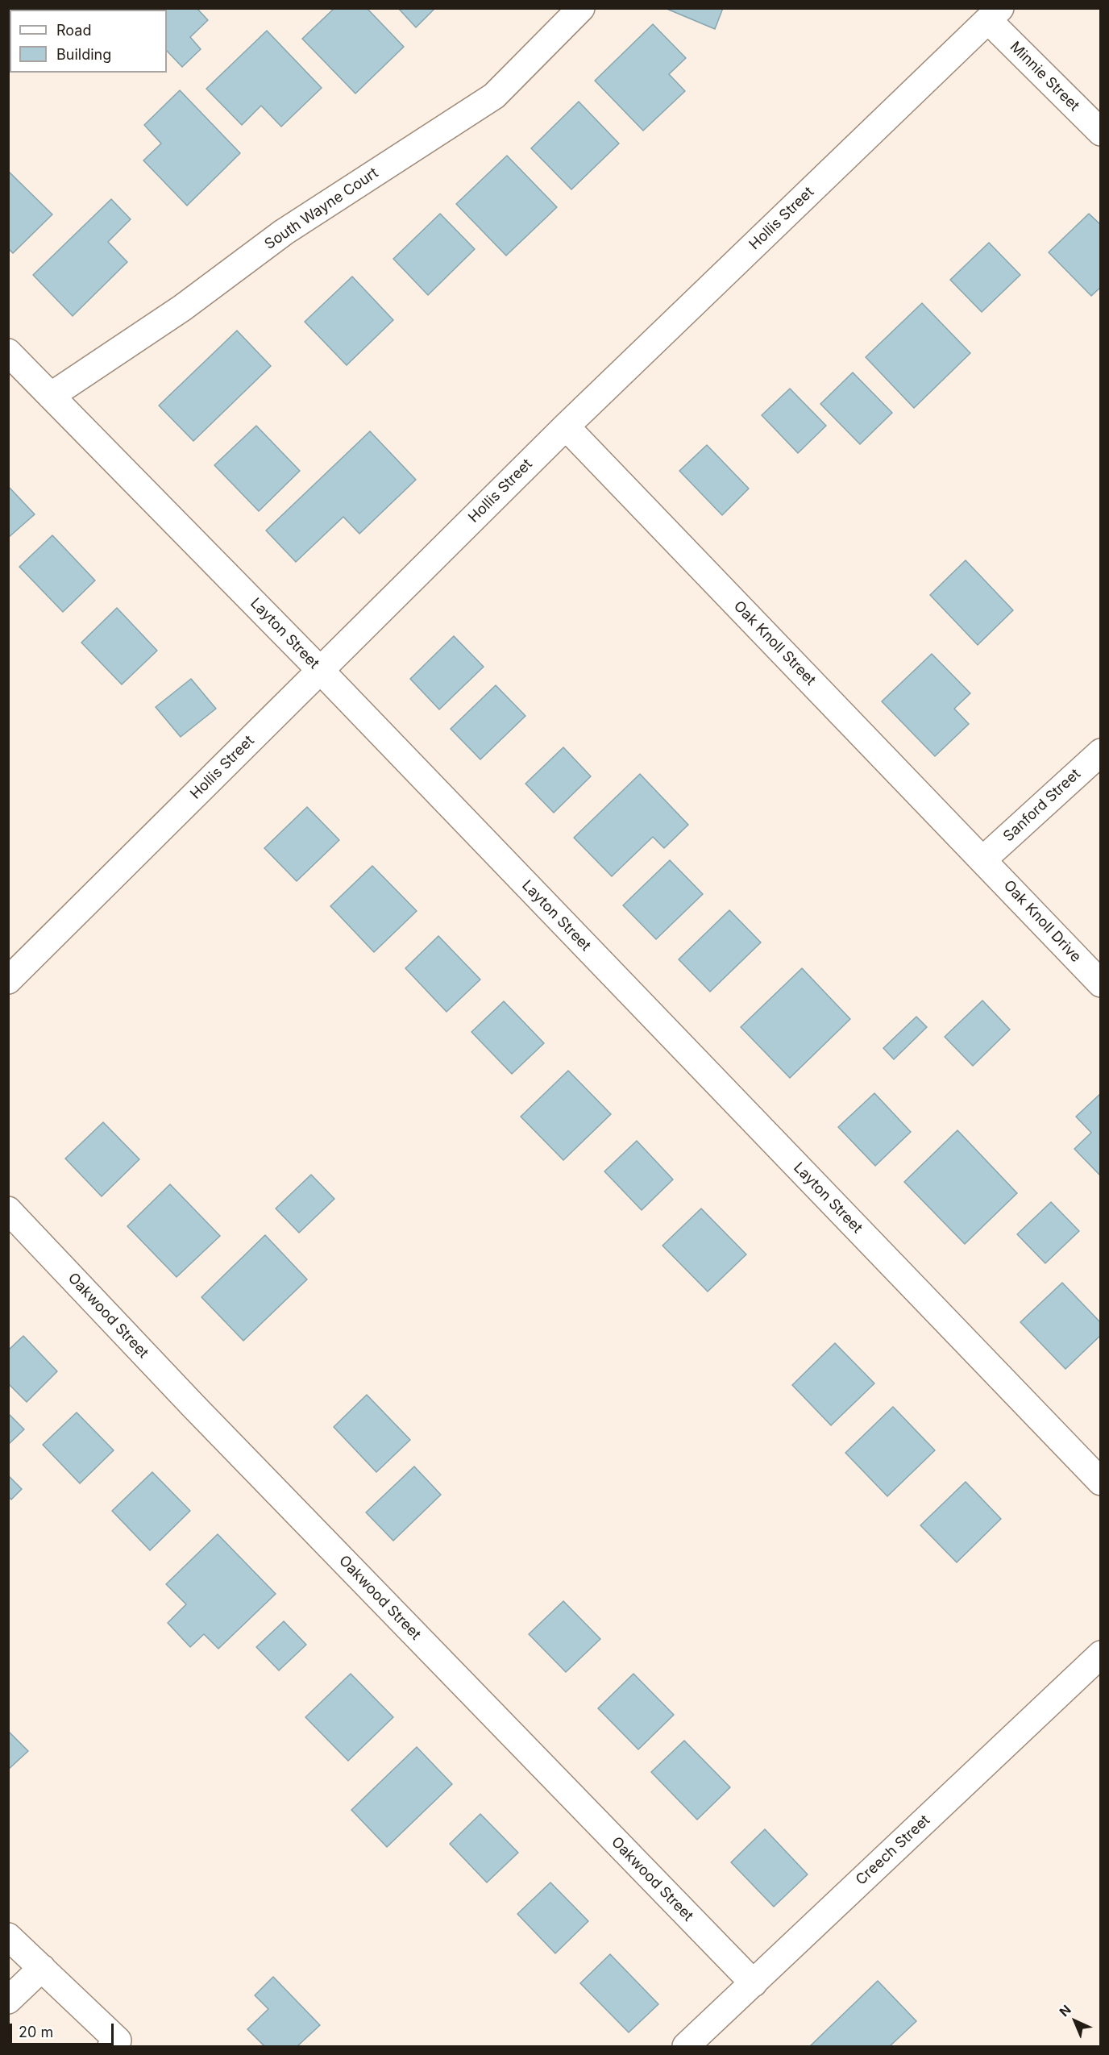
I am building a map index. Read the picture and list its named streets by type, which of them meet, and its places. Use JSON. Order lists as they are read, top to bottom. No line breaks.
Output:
{"streets":{"street":["Minnie Street","South Wayne Court","Hollis Street","Layton Street","Oak Knoll Street","Sanford Street","Oak Knoll Drive","Oakwood Street","Creech Street"]},"crossings":[["Minnie Street","Hollis Street"],["South Wayne Court","Layton Street"],["Hollis Street","Layton Street"],["Hollis Street","Oak Knoll Street"],["Oak Knoll Street","Sanford Street"],["Oak Knoll Street","Oak Knoll Drive"],["Sanford Street","Oak Knoll Drive"],["Oakwood Street","Creech Street"]],"legend":["Road","Building"],"scale_bar":"20 m","north":"top left"}
